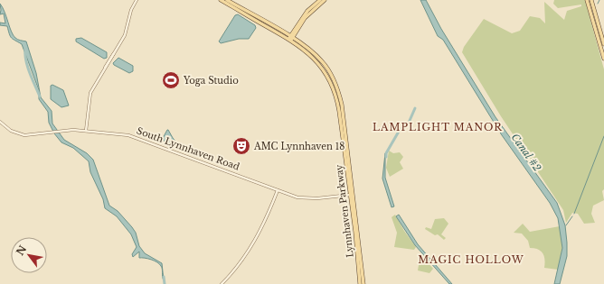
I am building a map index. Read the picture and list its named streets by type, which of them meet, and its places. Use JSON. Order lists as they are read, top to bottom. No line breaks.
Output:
{"streets":{"main road":["Lynnhaven Parkway"],"street":["South Lynnhaven Road"]},"crossings":[["South Lynnhaven Road","Lynnhaven Parkway"]],"districts":["LAMPLIGHT MANOR","MAGIC HOLLOW"],"water":["Canal #2"],"places":{"sports":["Yoga Studio"],"theatre":["AMC Lynnhaven 18"]},"north":"top left"}
